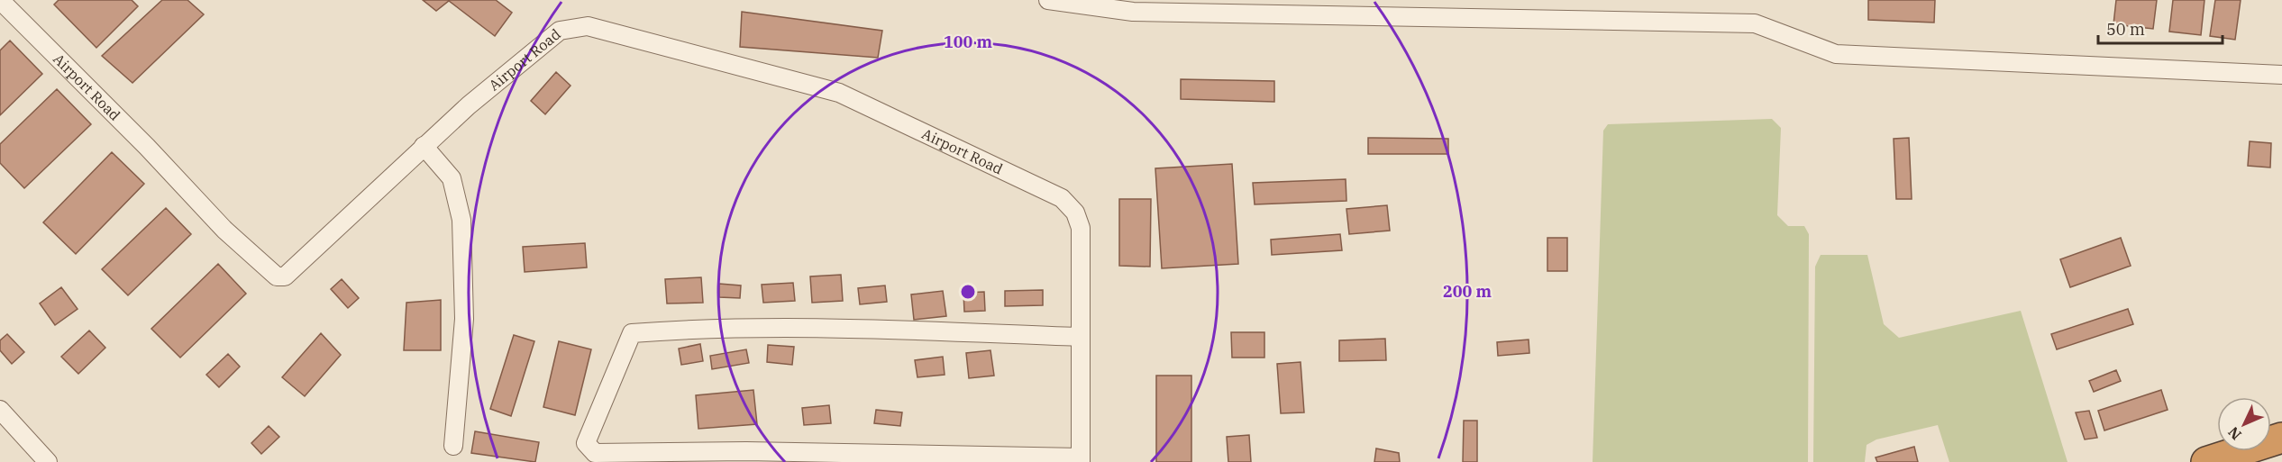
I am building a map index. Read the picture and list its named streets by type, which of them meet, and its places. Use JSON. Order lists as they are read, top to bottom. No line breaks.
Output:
{"streets":{"street":["Airport Road"]},"scale_bar":"50 m","north":"bottom left","rings":["100 m","200 m"]}
